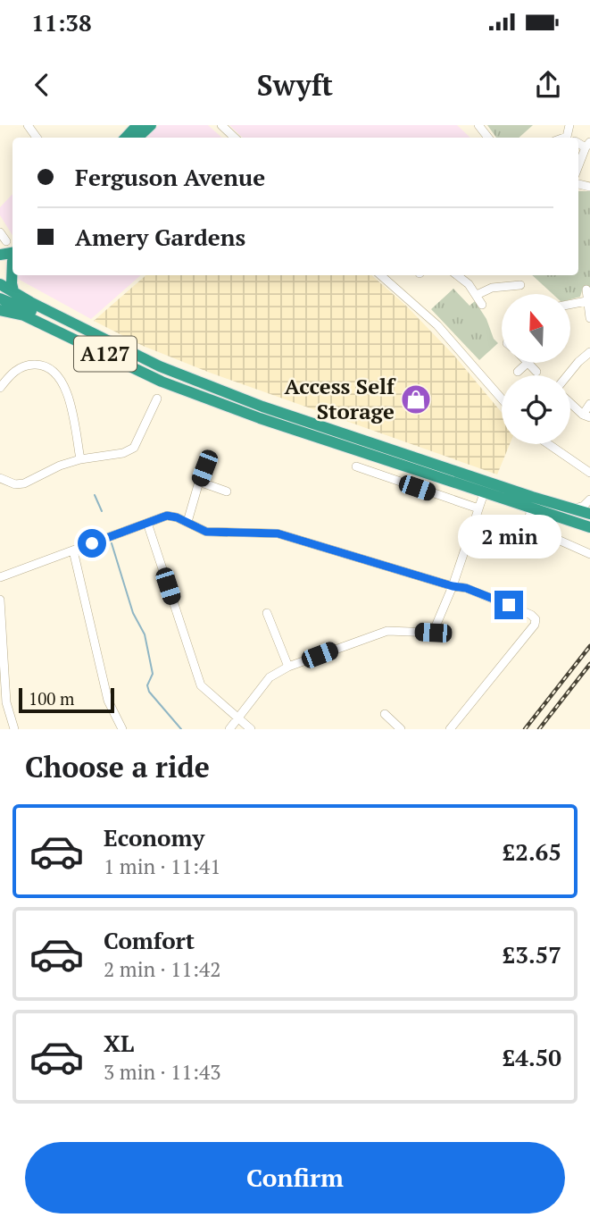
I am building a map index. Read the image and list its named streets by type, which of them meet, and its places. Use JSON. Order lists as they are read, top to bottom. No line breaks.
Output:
{"streets":{"highway":["A127"]},"places":{"shop":["Access Self Storage"]},"scale_bar":"100 m","north":"top","page":{"status":"11:38","header":"Swyft","banner":["Ferguson Avenue","Amery Gardens"],"bubble":"2 min","scale":"100 m","heading":"Choose a ride","list":[{"name":"Economy","note":"1 min · 11:41","value":"£2.65"},{"name":"Comfort","note":"2 min · 11:42","value":"£3.57"},{"name":"XL","note":"3 min · 11:43","value":"£4.50"}],"buttons":"Confirm"}}
